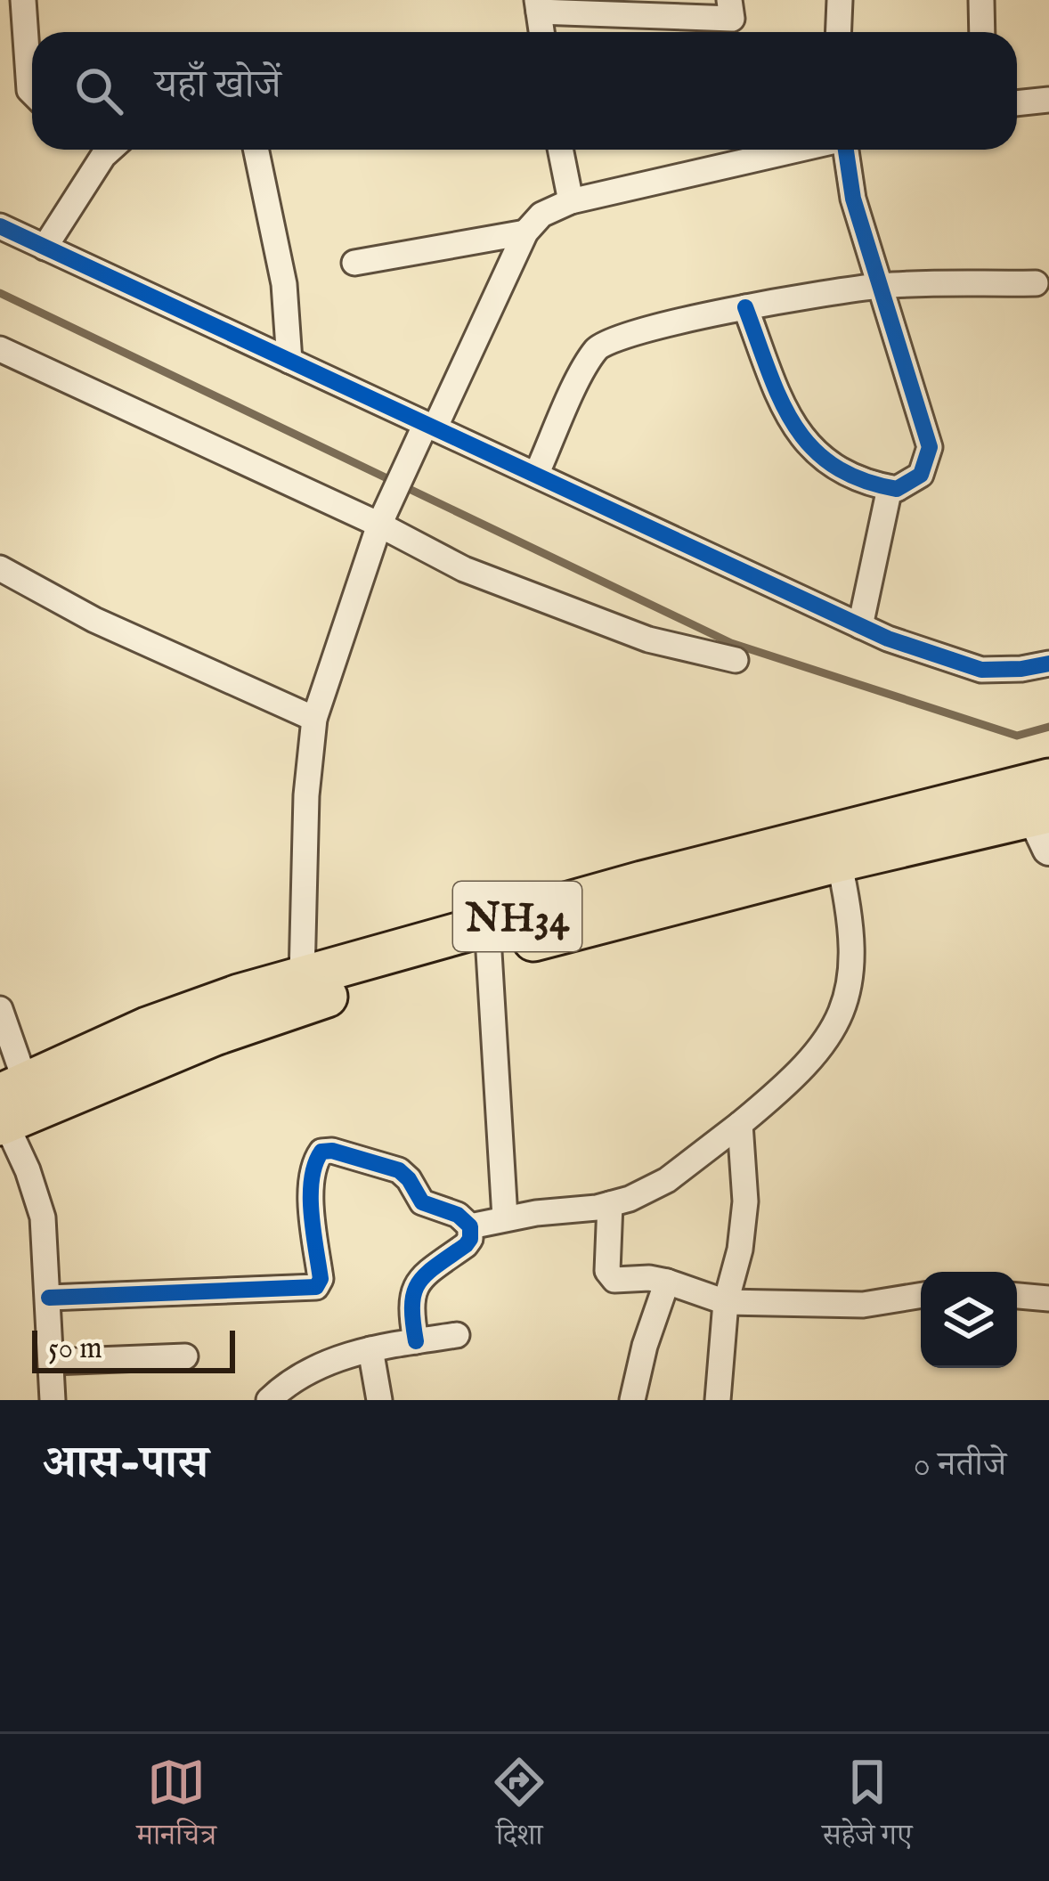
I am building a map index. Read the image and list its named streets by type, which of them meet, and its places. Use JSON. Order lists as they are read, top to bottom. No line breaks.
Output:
{"streets":{"highway":["NH34"]},"scale_bar":"50 m","page":{"search":"यहाँ खोजें","scale":"50 m","heading":["आस-पास","0 नतीजे"],"nav":["मानचित्र","दिशा","सहेजे गए"]}}
